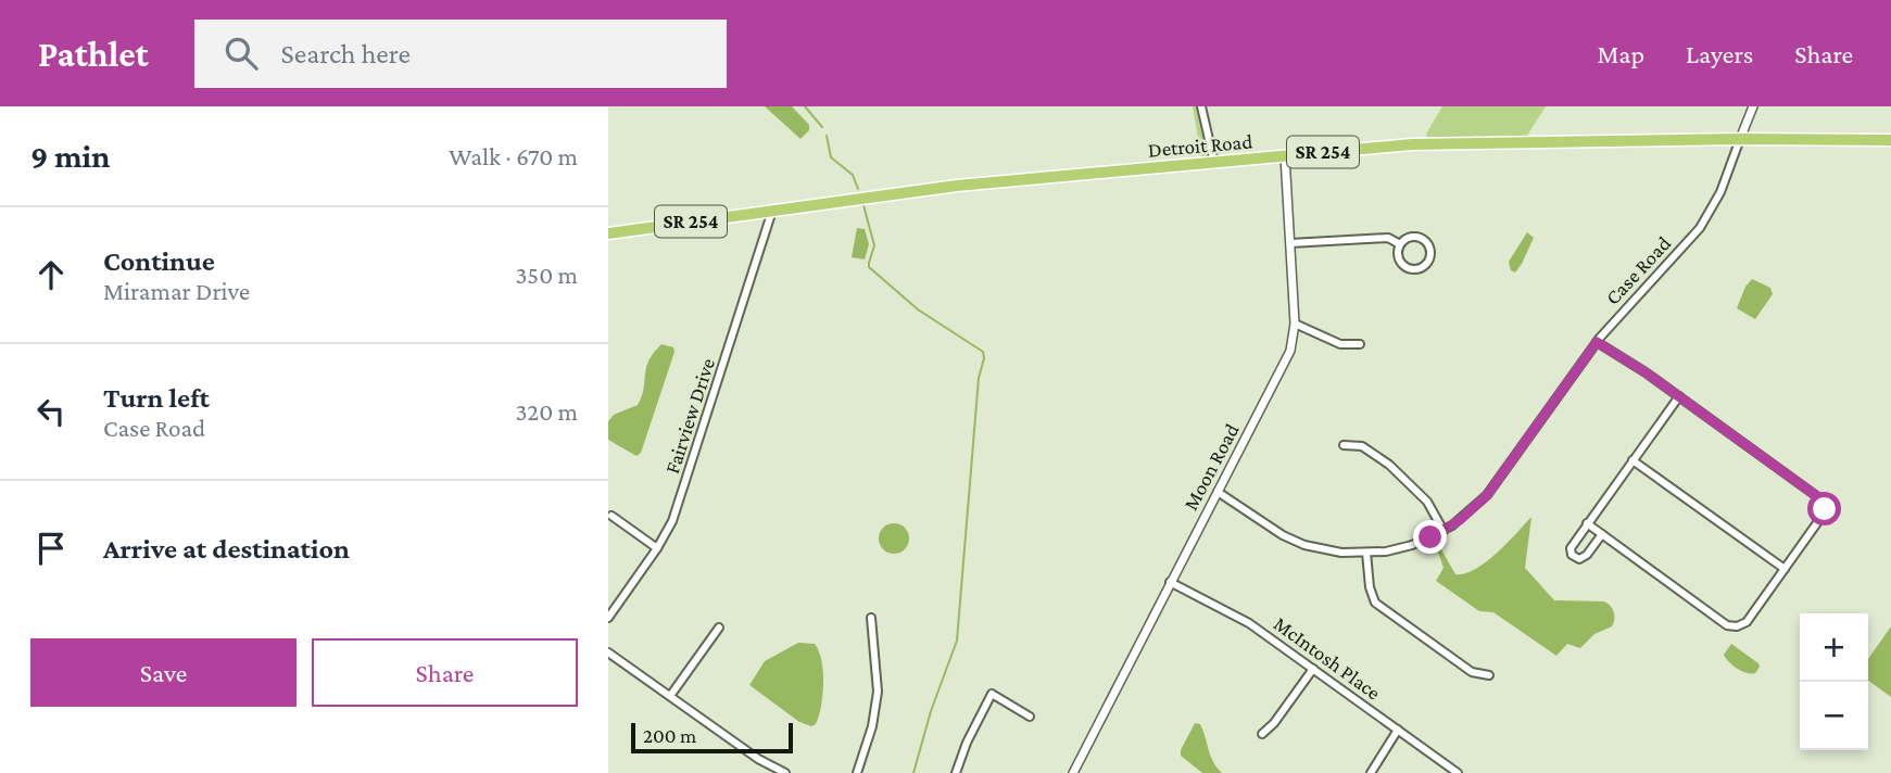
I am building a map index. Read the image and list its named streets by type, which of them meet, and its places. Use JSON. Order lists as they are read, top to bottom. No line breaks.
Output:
{"streets":{"main road":["Detroit Road","SR 254"],"street":["Case Road","Fairview Drive","Moon Road","McIntosh Place"]},"crossings":[["Detroit Road","Case Road"],["Detroit Road","Fairview Drive"],["Detroit Road","Moon Road"],["Case Road","Moon Road"],["Moon Road","McIntosh Place"]],"scale_bar":"200 m","page":{"header":"Pathlet","search":"Search here","nav":["Map","Layers","Share"],"heading":["9 min","Walk · 670 m"],"list":[["Continue","Miramar Drive","350 m"],["Turn left","Case Road","320 m"],"Arrive at destination"],"map_buttons":["+","−"],"buttons":["Save","Share"],"scale":"200 m"}}
